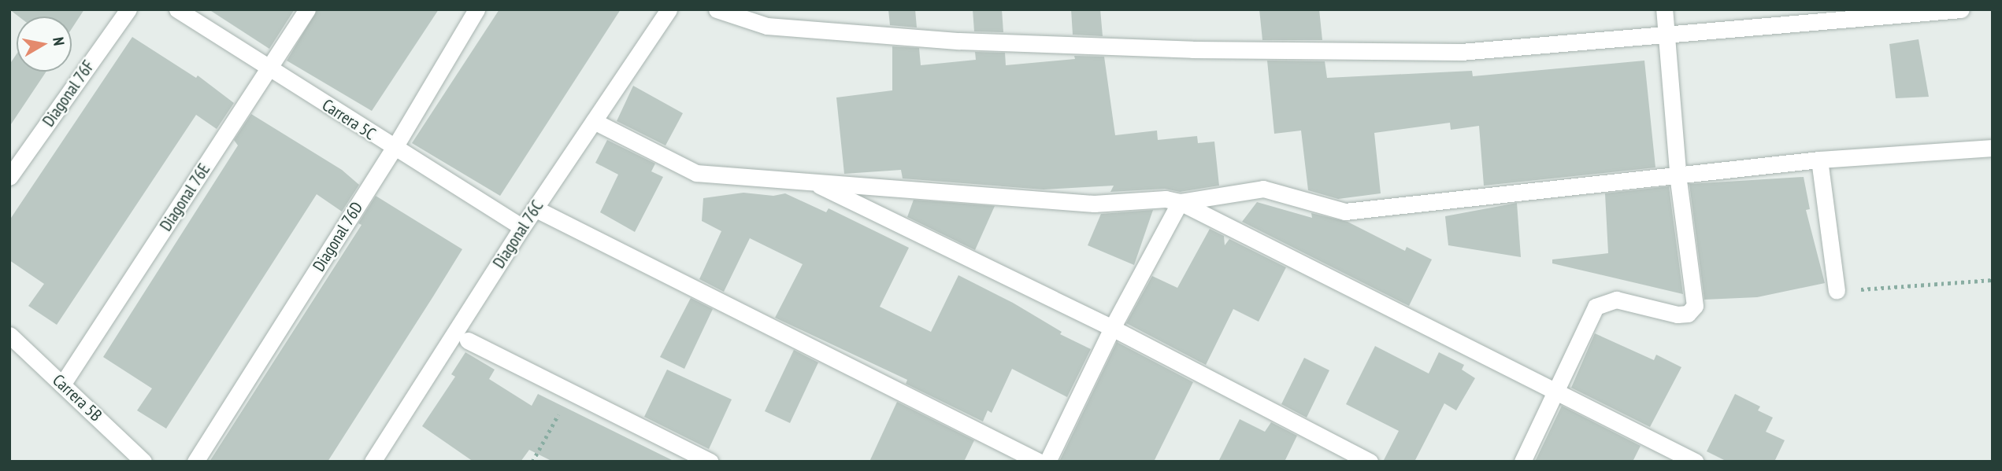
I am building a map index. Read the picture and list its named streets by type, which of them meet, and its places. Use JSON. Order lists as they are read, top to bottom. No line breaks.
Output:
{"streets":{"street":["Diagonal 76F","Carrera 5C","Diagonal 76E","Diagonal 76C","Diagonal 76D","Carrera 5B"]},"crossings":[["Carrera 5C","Diagonal 76E"],["Carrera 5C","Diagonal 76C"],["Carrera 5C","Diagonal 76D"],["Diagonal 76E","Carrera 5B"]],"north":"right"}
